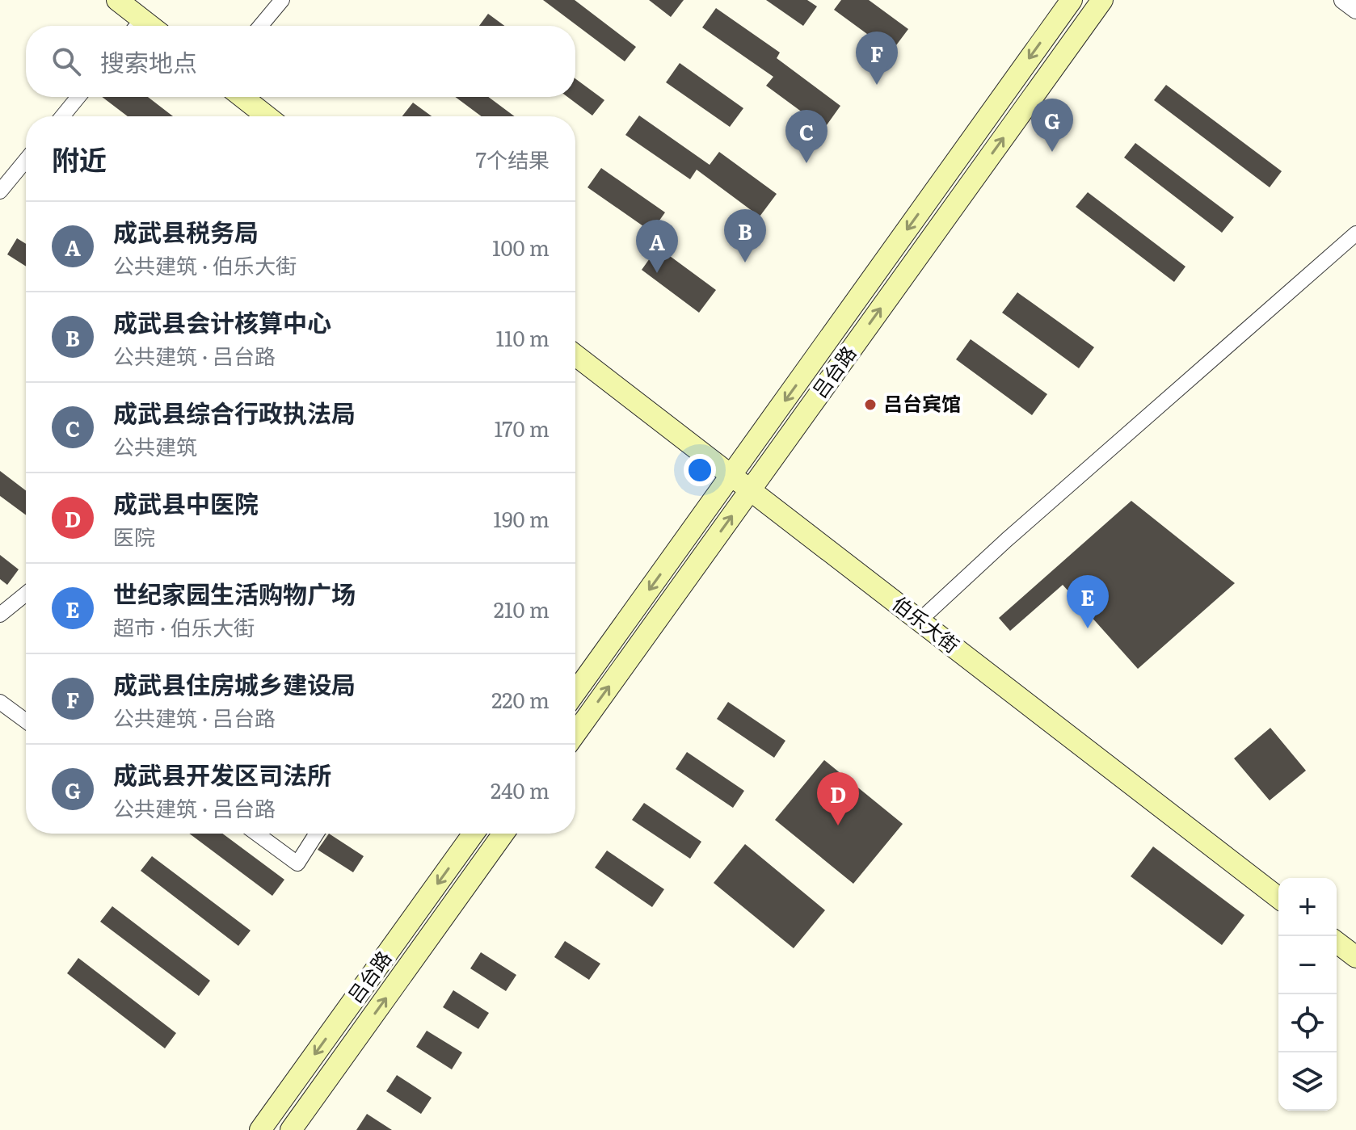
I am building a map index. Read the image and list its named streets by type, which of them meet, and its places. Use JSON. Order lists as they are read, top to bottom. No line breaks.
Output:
{"streets":{"main road":["吕台路","伯乐大街"]},"crossings":[["吕台路","伯乐大街"]],"places":["吕台宾馆"],"page":{"search":"搜索地点","pins":["F","G","C","B","A","E","D"],"heading":["附近","7个结果"],"list":[{"mark":"A","name":"成武县税务局","note":"公共建筑 · 伯乐大街","value":"100 m"},{"mark":"B","name":"成武县会计核算中心","note":"公共建筑 · 吕台路","value":"110 m"},{"mark":"C","name":"成武县综合行政执法局","note":"公共建筑","value":"170 m"},{"mark":"D","name":"成武县中医院","note":"医院","value":"190 m"},{"mark":"E","name":"世纪家园生活购物广场","note":"超市 · 伯乐大街","value":"210 m"},{"mark":"F","name":"成武县住房城乡建设局","note":"公共建筑 · 吕台路","value":"220 m"},{"mark":"G","name":"成武县开发区司法所","note":"公共建筑 · 吕台路","value":"240 m"}],"map_buttons":["+","−"]}}
